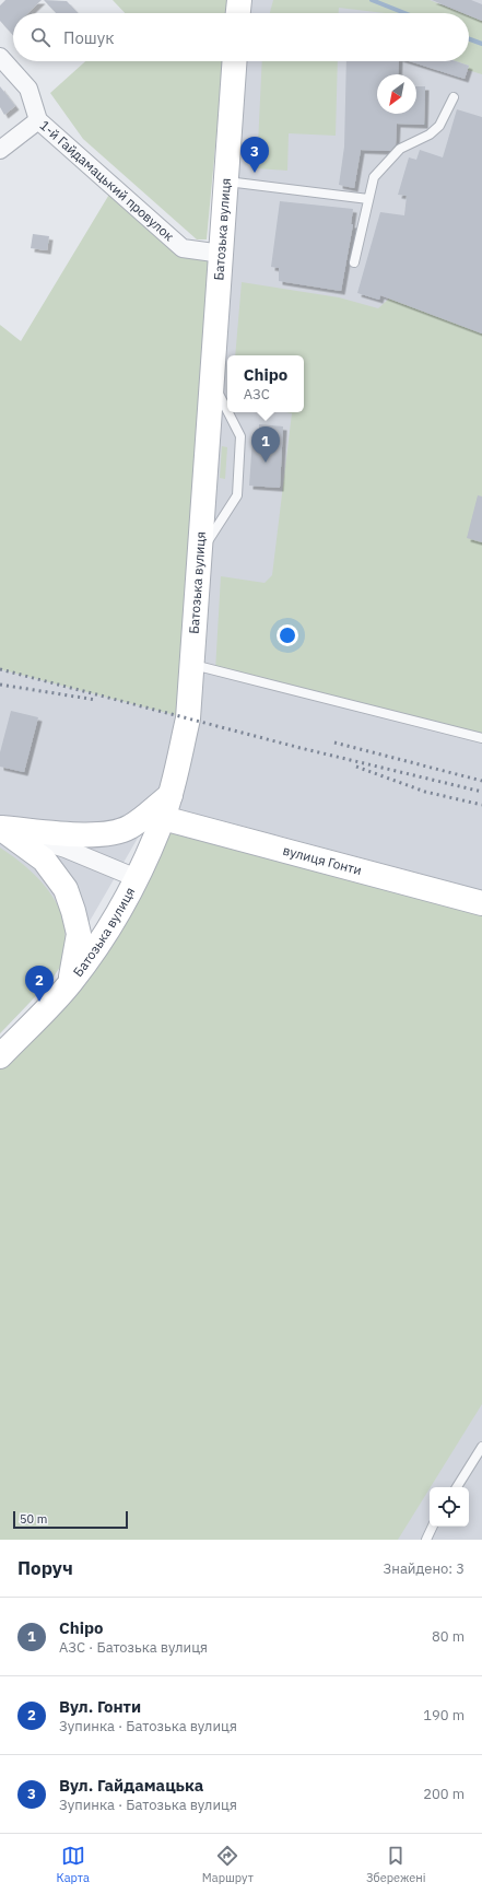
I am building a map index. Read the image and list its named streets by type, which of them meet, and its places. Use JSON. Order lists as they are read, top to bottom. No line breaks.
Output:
{"streets":{"street":["1-й Гайдамацький провулок","Батозька вулиця","вулиця Гонти"]},"crossings":[["1-й Гайдамацький провулок","Батозька вулиця"],["Батозька вулиця","вулиця Гонти"]],"scale_bar":"50 m","north":"bottom left","page":{"search":"Пошук","pins":["3","1","2"],"popup":["Chipo","АЗС"],"scale":"50 m","heading":["Поруч","Знайдено: 3"],"list":[{"mark":"1","name":"Chipo","note":"АЗС · Батозька вулиця","value":"80 m"},{"mark":"2","name":"Вул. Гонти","note":"Зупинка · Батозька вулиця","value":"190 m"},{"mark":"3","name":"Вул. Гайдамацька","note":"Зупинка · Батозька вулиця","value":"200 m"}],"nav":["Карта","Маршрут","Збережені"]}}
